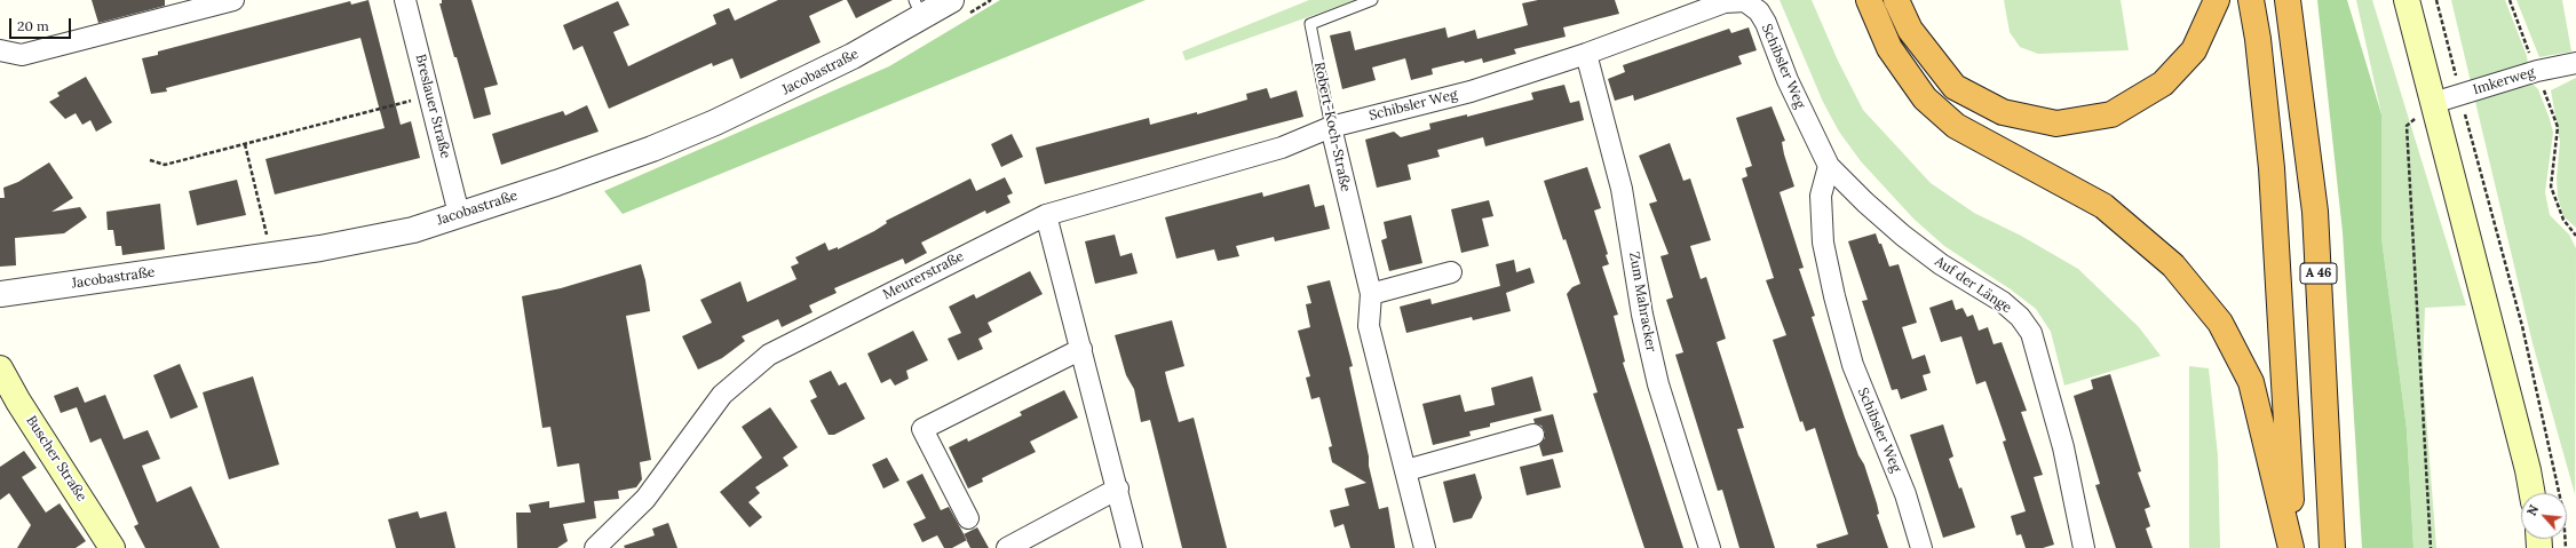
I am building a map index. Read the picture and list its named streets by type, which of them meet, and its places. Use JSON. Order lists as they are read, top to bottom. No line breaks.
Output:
{"streets":{"highway":["A 46"],"main road":["Buscher Straße"],"street":["Schibsler Weg","Jacobastraße","Imkerweg","Breslauer Straße","Robert-Koch-Straße","Meurerstraße","Auf der Länge","Zum Mahracker"]},"crossings":[["Schibsler Weg","Robert-Koch-Straße"],["Schibsler Weg","Meurerstraße"],["Schibsler Weg","Auf der Länge"],["Schibsler Weg","Zum Mahracker"],["Jacobastraße","Breslauer Straße"],["Robert-Koch-Straße","Meurerstraße"]],"scale_bar":"20 m","north":"top left"}
